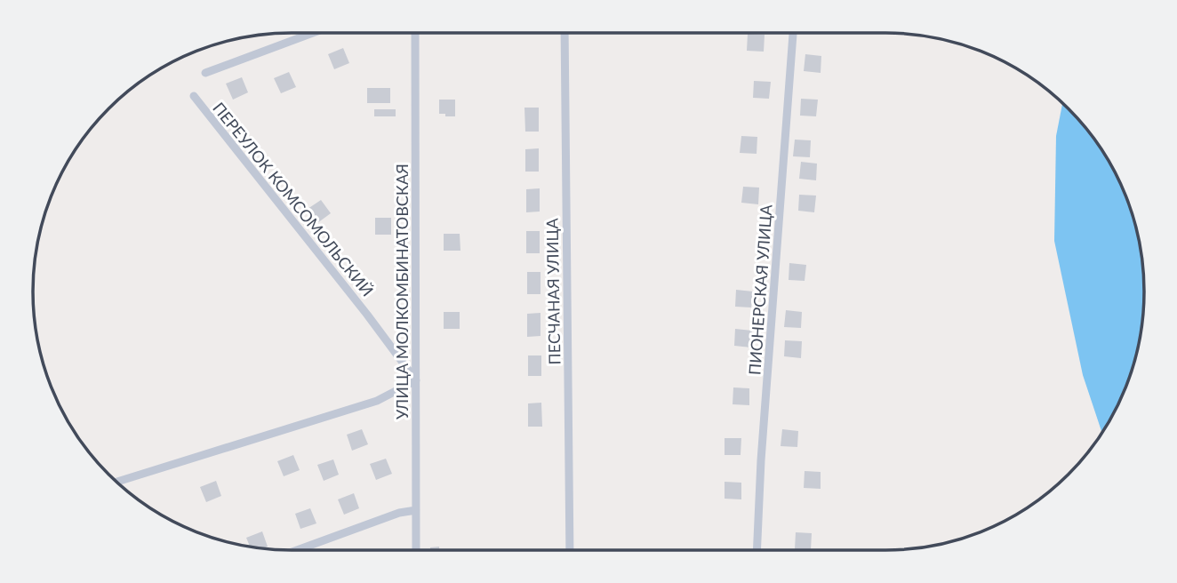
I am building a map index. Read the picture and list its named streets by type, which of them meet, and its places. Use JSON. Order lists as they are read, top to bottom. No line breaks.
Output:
{"streets":{"street":["ПЕРЕУЛОК КОМСОМОЛЬСКИЙ","ПИОНЕРСКАЯ УЛИЦА","УЛИЦА МОЛКОМБИНАТОВСКАЯ","ПЕСЧАНАЯ УЛИЦА"]},"crossings":[["ПЕРЕУЛОК КОМСОМОЛЬСКИЙ","УЛИЦА МОЛКОМБИНАТОВСКАЯ"]]}
